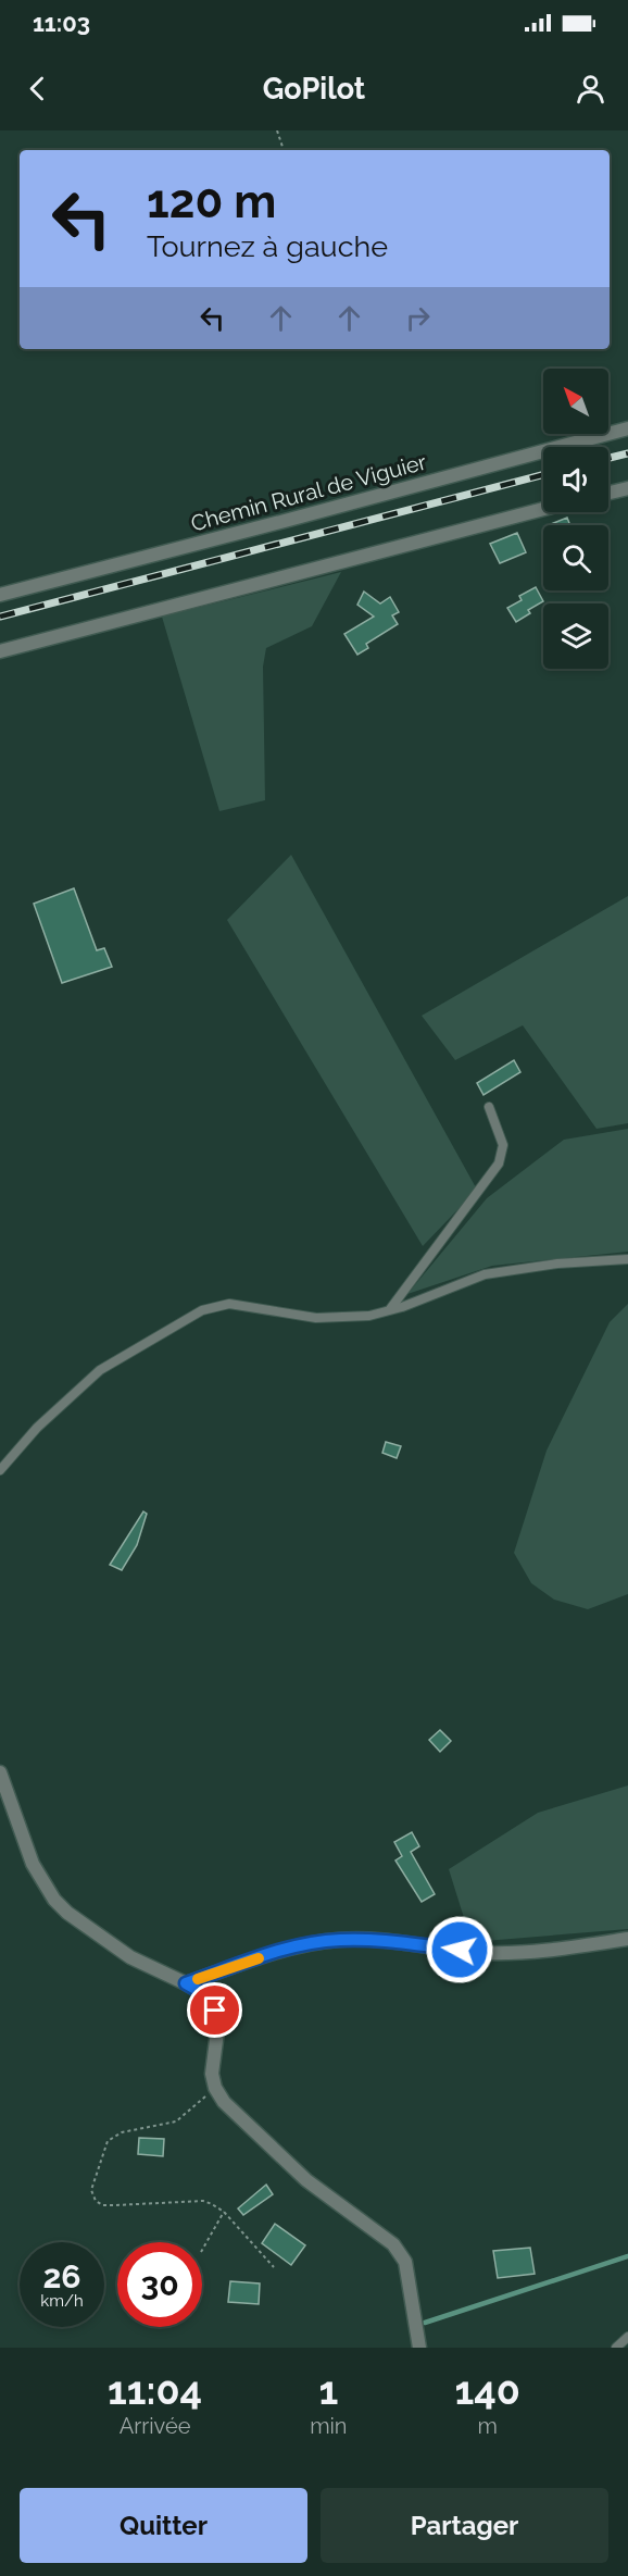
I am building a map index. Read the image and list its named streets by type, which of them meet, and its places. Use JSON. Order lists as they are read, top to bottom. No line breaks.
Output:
{"streets":{"street":["Chemin Rural de Viguier"]},"north":"top left","page":{"status":"11:03","header":"GoPilot","turn":["120 m","Tournez à gauche"],"speed":"26 km/h","limit":"30","eta":["11:04","Arrivée","1","min","140","m"],"buttons":["Quitter","Partager"]}}
